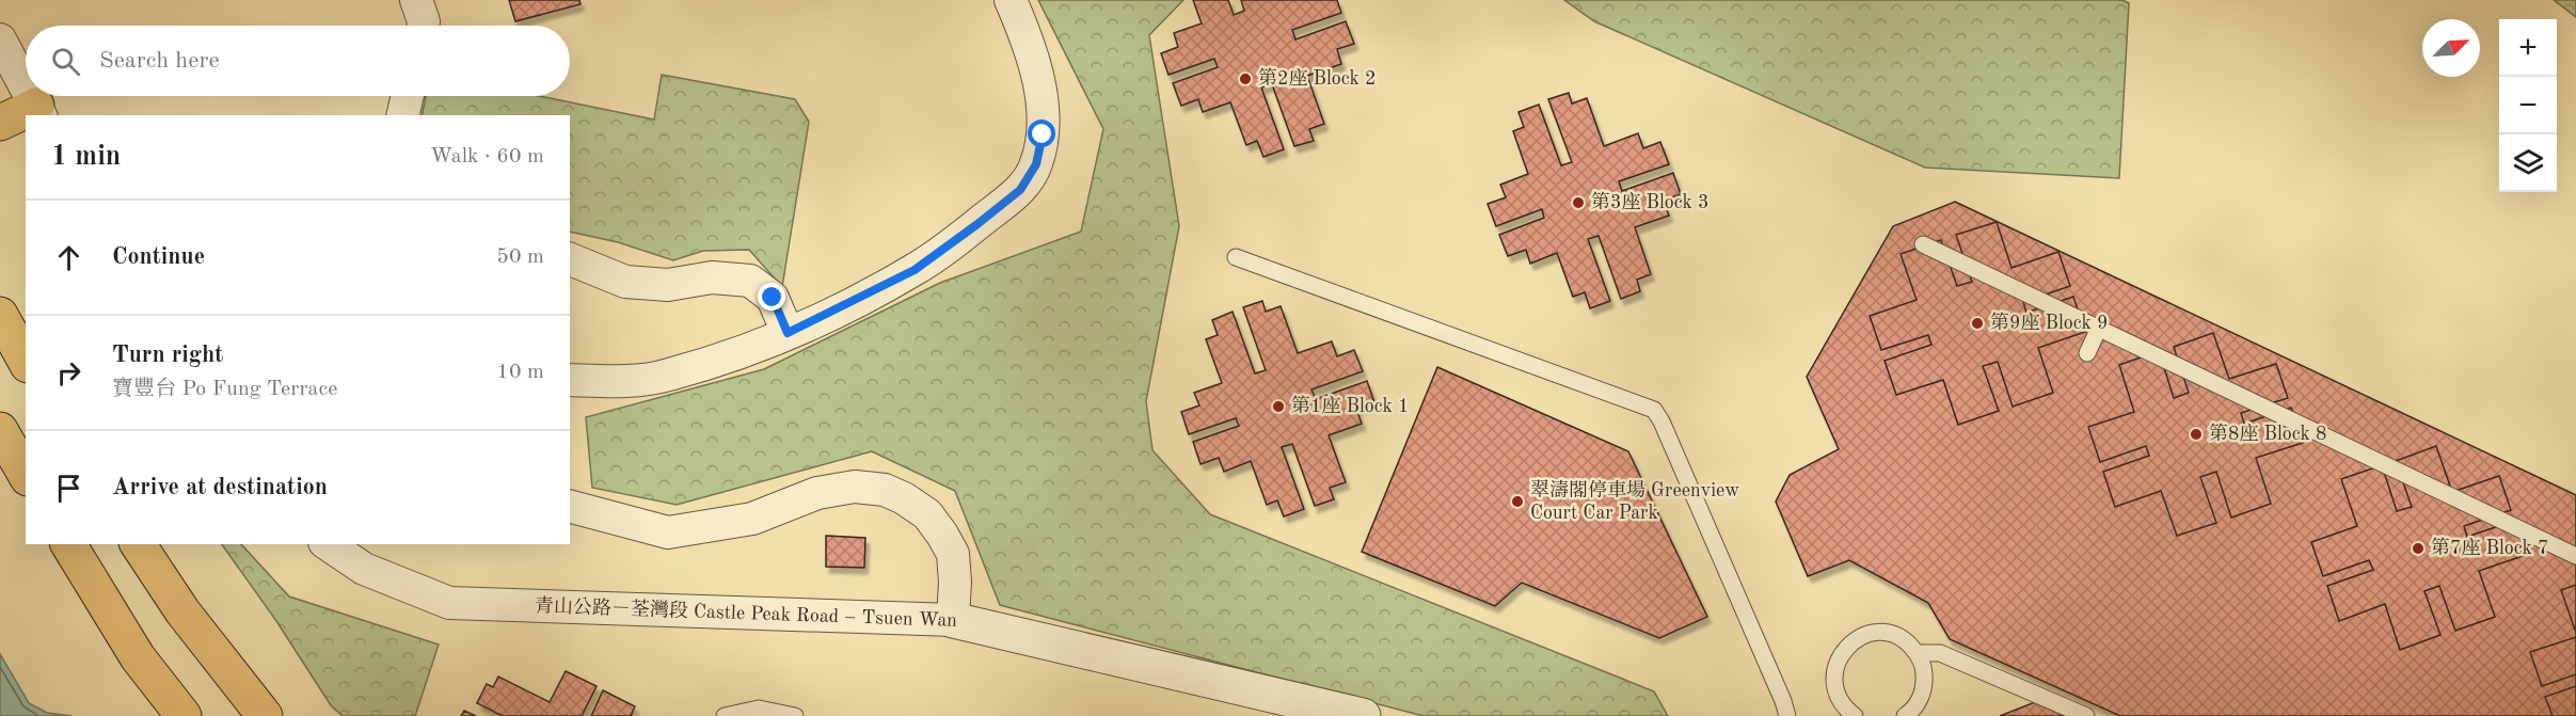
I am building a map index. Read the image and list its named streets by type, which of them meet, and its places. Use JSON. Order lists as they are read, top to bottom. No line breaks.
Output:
{"streets":{"street":["青山公路－荃灣段 Castle Peak Road – Tsuen Wan"]},"places":["第2座 Block 2","第3座 Block 3","第9座 Block 9","第1座 Block 1","第8座 Block 8","翠濤閣停車場 Greenview Court Car Park","第7座 Block 7"],"north":"top right","page":{"map_buttons":["+","−"],"search":"Search here","heading":["1 min","Walk · 60 m"],"list":[["Continue","50 m"],["Turn right","寶豐台 Po Fung Terrace","10 m"],"Arrive at destination"]}}
